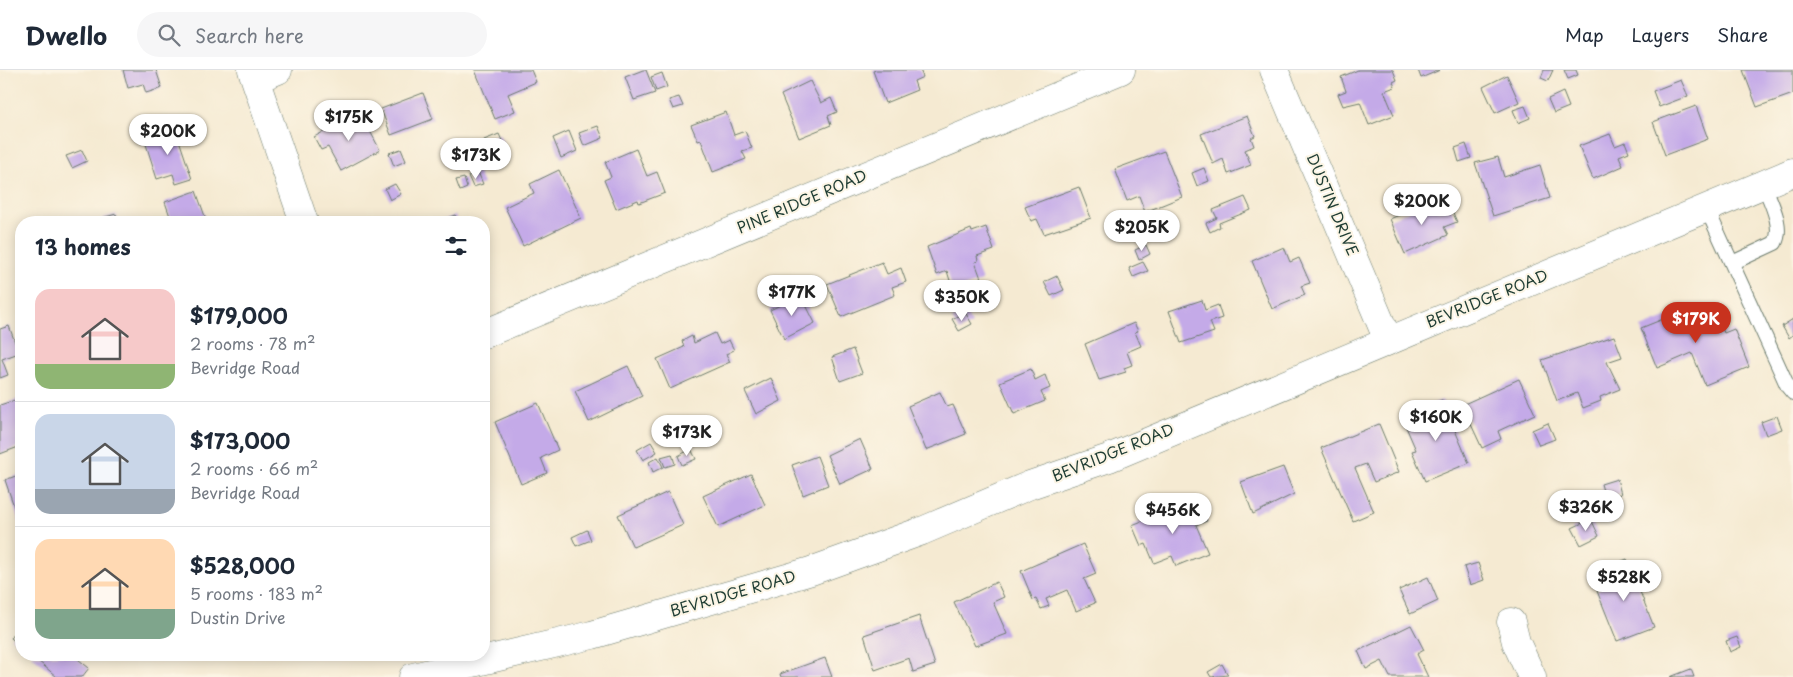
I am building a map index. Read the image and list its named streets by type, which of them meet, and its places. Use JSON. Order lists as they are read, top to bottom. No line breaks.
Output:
{"streets":{"street":["PINE RIDGE ROAD","DUSTIN DRIVE","BEVRIDGE ROAD"]},"crossings":[["DUSTIN DRIVE","BEVRIDGE ROAD"]],"page":{"header":"Dwello","search":"Search here","nav":["Map","Layers","Share"],"price":["$175K","$200K","$173K","$200K","$205K","$177K","$350K","$179K","$160K","$173K","$326K","$456K","$528K"],"heading":"13 homes","list":[{"name":"$179,000","note":"2 rooms · 78 m² · Bevridge Road"},{"name":"$173,000","note":"2 rooms · 66 m² · Bevridge Road"},{"name":"$528,000","note":"5 rooms · 183 m² · Dustin Drive"}]}}
